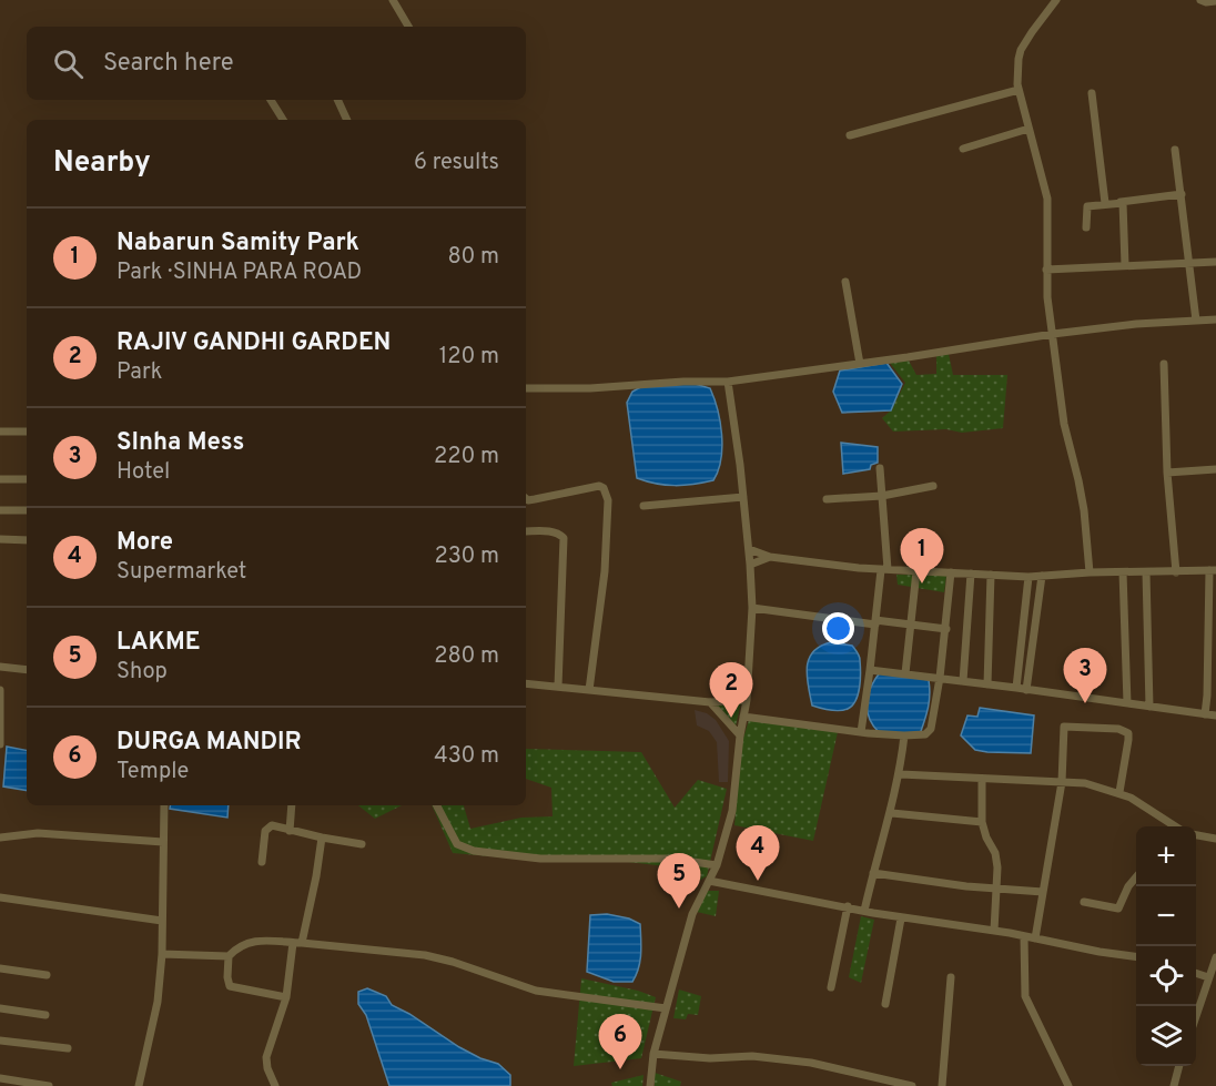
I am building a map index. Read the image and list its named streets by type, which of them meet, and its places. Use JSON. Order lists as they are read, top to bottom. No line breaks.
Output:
{"page":{"search":"Search here","heading":["Nearby","6 results"],"list":[{"mark":"1","name":"Nabarun Samity Park","note":"Park · SINHA PARA ROAD","value":"80 m"},{"mark":"2","name":"RAJIV GANDHI GARDEN","note":"Park","value":"120 m"},{"mark":"3","name":"SInha Mess","note":"Hotel","value":"220 m"},{"mark":"4","name":"More","note":"Supermarket","value":"230 m"},{"mark":"5","name":"LAKME","note":"Shop","value":"280 m"},{"mark":"6","name":"DURGA MANDIR","note":"Temple","value":"430 m"}],"pins":["1","3","2","4","5","6"],"map_buttons":["+","−"]}}
